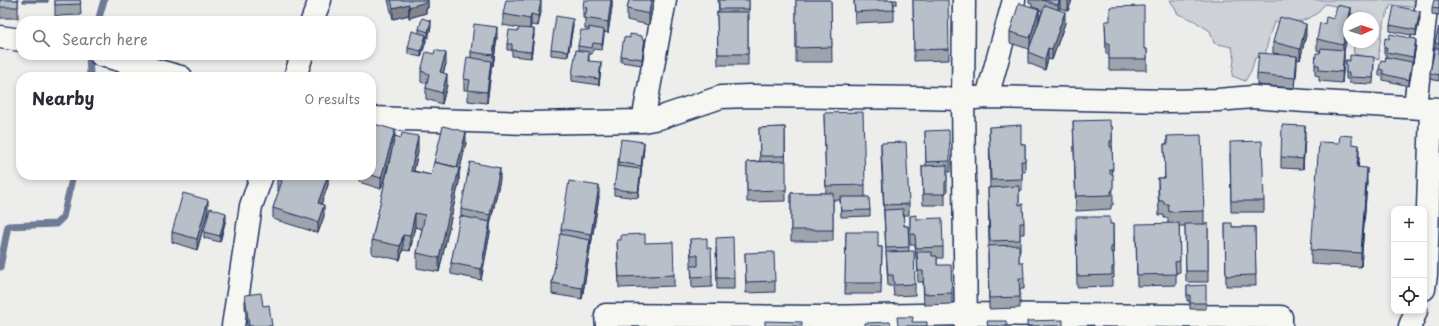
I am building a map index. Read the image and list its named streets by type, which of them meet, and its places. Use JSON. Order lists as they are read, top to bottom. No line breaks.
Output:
{"north":"right","page":{"search":"Search here","heading":["Nearby","0 results"],"map_buttons":["+","−"]}}
